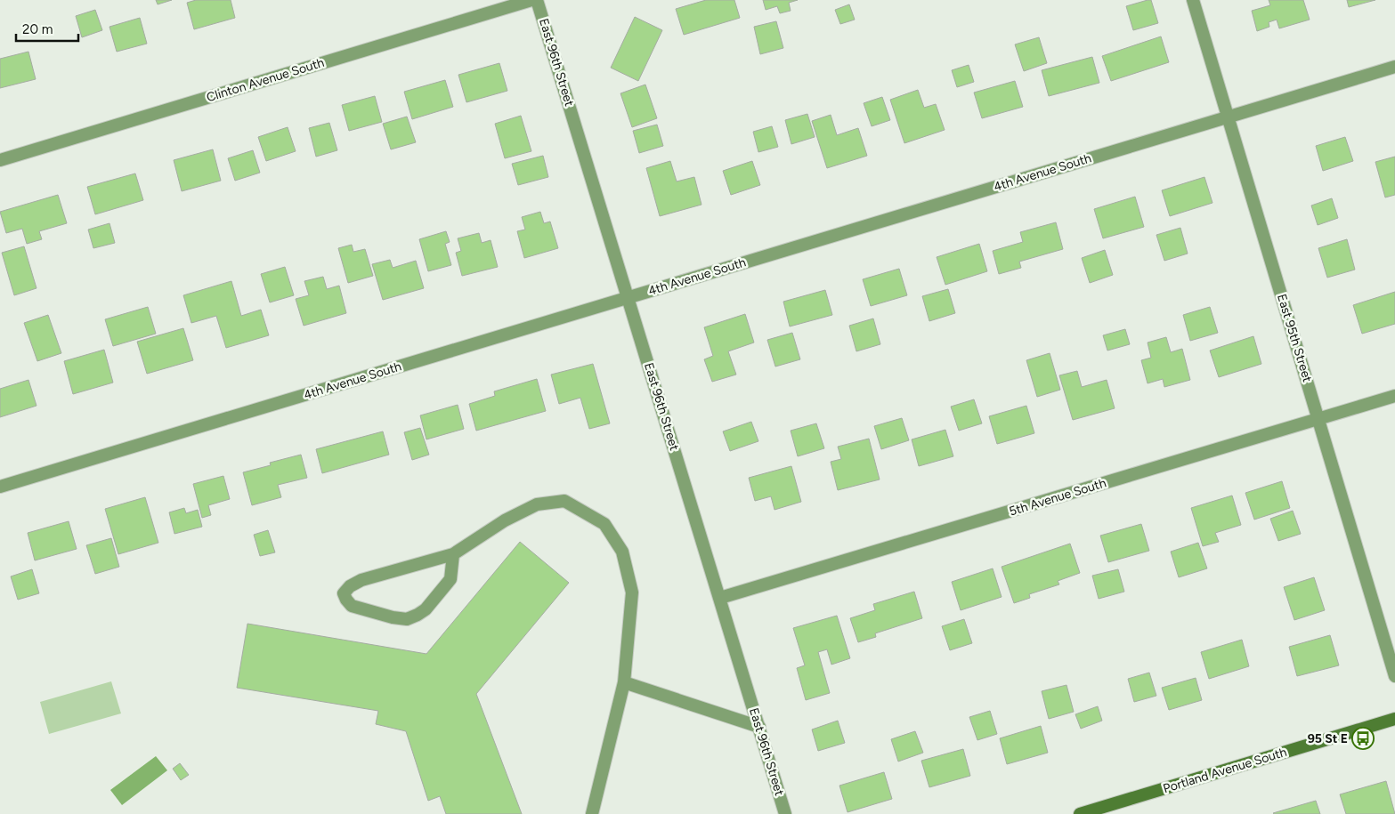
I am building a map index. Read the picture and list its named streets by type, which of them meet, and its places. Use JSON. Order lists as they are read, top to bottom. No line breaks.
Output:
{"streets":{"main road":["Portland Avenue South"],"street":["East 96th Street","Clinton Avenue South","4th Avenue South","East 95th Street","5th Avenue South"]},"crossings":[["East 96th Street","4th Avenue South"],["East 96th Street","5th Avenue South"],["4th Avenue South","East 95th Street"],["East 95th Street","5th Avenue South"]],"places":{"bus stop":["95 St E"]},"scale_bar":"20 m"}
